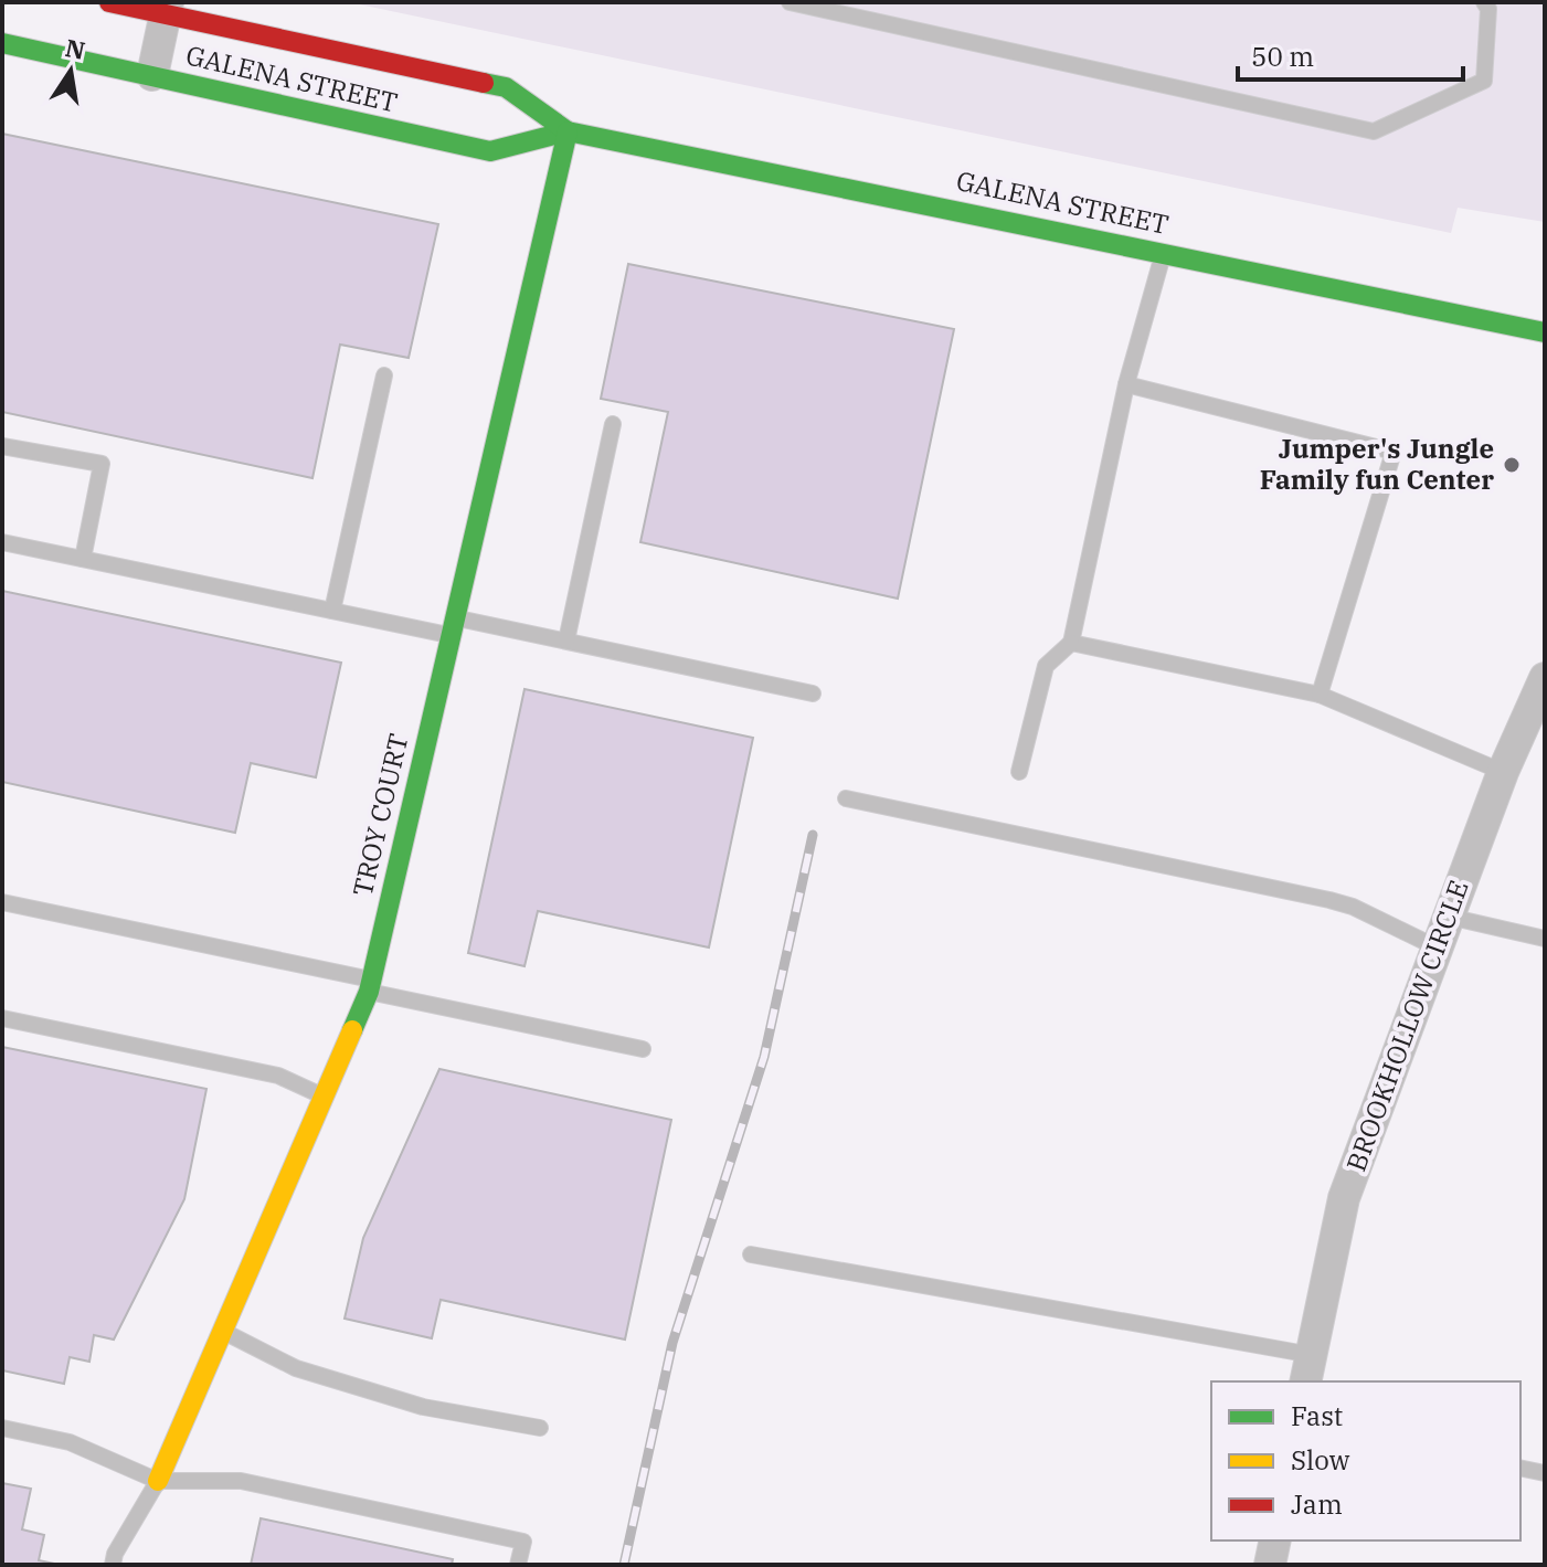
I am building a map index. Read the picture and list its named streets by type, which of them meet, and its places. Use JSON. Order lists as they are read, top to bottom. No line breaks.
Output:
{"streets":{"street":["GALENA STREET","TROY COURT","BROOKHOLLOW CIRCLE"]},"crossings":[["GALENA STREET","TROY COURT"]],"places":["Jumper's Jungle Family fun Center"],"legend":["Fast","Slow","Jam"],"scale_bar":"50 m","north":"top"}
